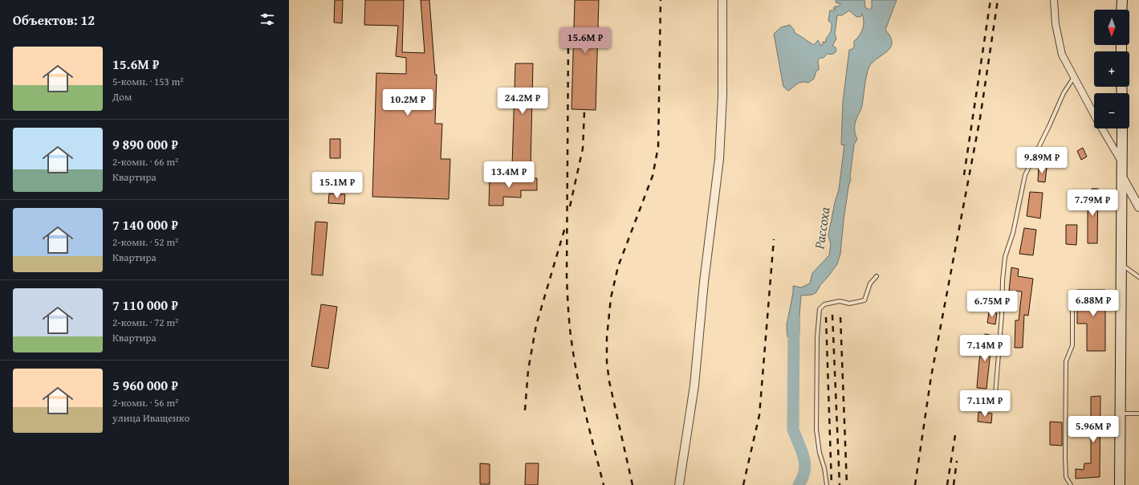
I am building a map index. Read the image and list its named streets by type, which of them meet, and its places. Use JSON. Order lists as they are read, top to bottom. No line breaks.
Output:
{"water":["Рассоха"],"north":"bottom","page":{"heading":"Объектов: 12","map_buttons":["+","−"],"price":["15.6M ₽","24.2M ₽","10.2M ₽","9.89M ₽","13.4M ₽","15.1M ₽","7.79M ₽","6.88M ₽","6.75M ₽","7.14M ₽","7.11M ₽","5.96M ₽"],"list":[{"name":"15.6M ₽","note":"5-комн. · 153 m² · Дом"},{"name":"9 890 000 ₽","note":"2-комн. · 66 m² · Квартира"},{"name":"7 140 000 ₽","note":"2-комн. · 52 m² · Квартира"},{"name":"7 110 000 ₽","note":"2-комн. · 72 m² · Квартира"},{"name":"5 960 000 ₽","note":"2-комн. · 56 m² · улица Иващенко"}]}}
